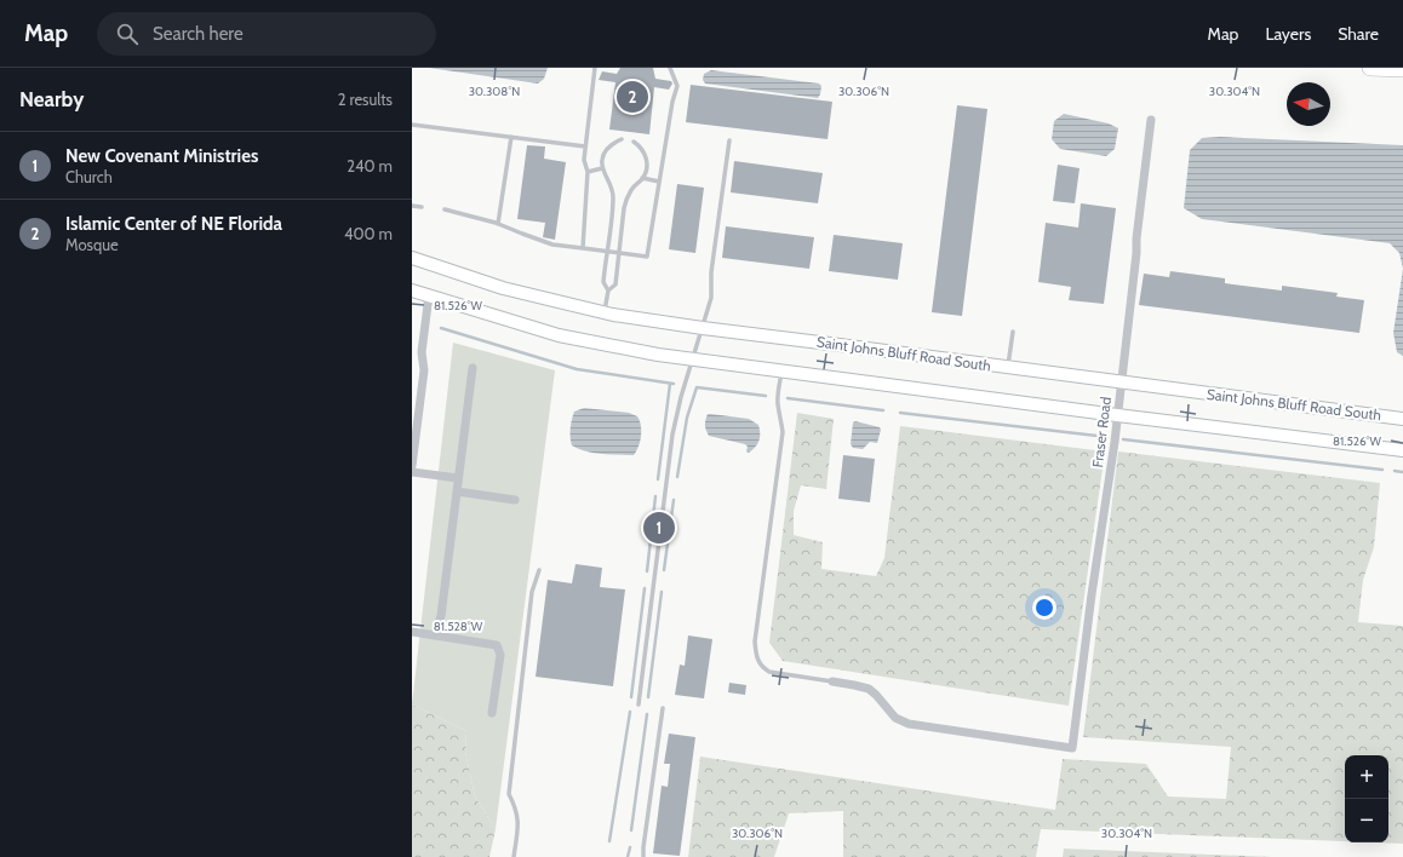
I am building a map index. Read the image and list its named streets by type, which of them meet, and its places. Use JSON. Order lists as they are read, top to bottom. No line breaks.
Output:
{"streets":{"main road":["Saint Johns Bluff Road South"],"street":["Fraser Road"]},"crossings":[["Saint Johns Bluff Road South","Fraser Road"]],"north":"left","page":{"header":"Map","search":"Search here","nav":["Map","Layers","Share"],"heading":["Nearby","2 results"],"pins":["2","1"],"list":[{"mark":"1","name":"New Covenant Ministries","note":"Church","value":"240 m"},{"mark":"2","name":"Islamic Center of NE Florida","note":"Mosque","value":"400 m"}],"map_buttons":["+","−"]},"coordinates":["30.308°N","30.306°N","30.304°N","81.526°W","81.528°W"]}
